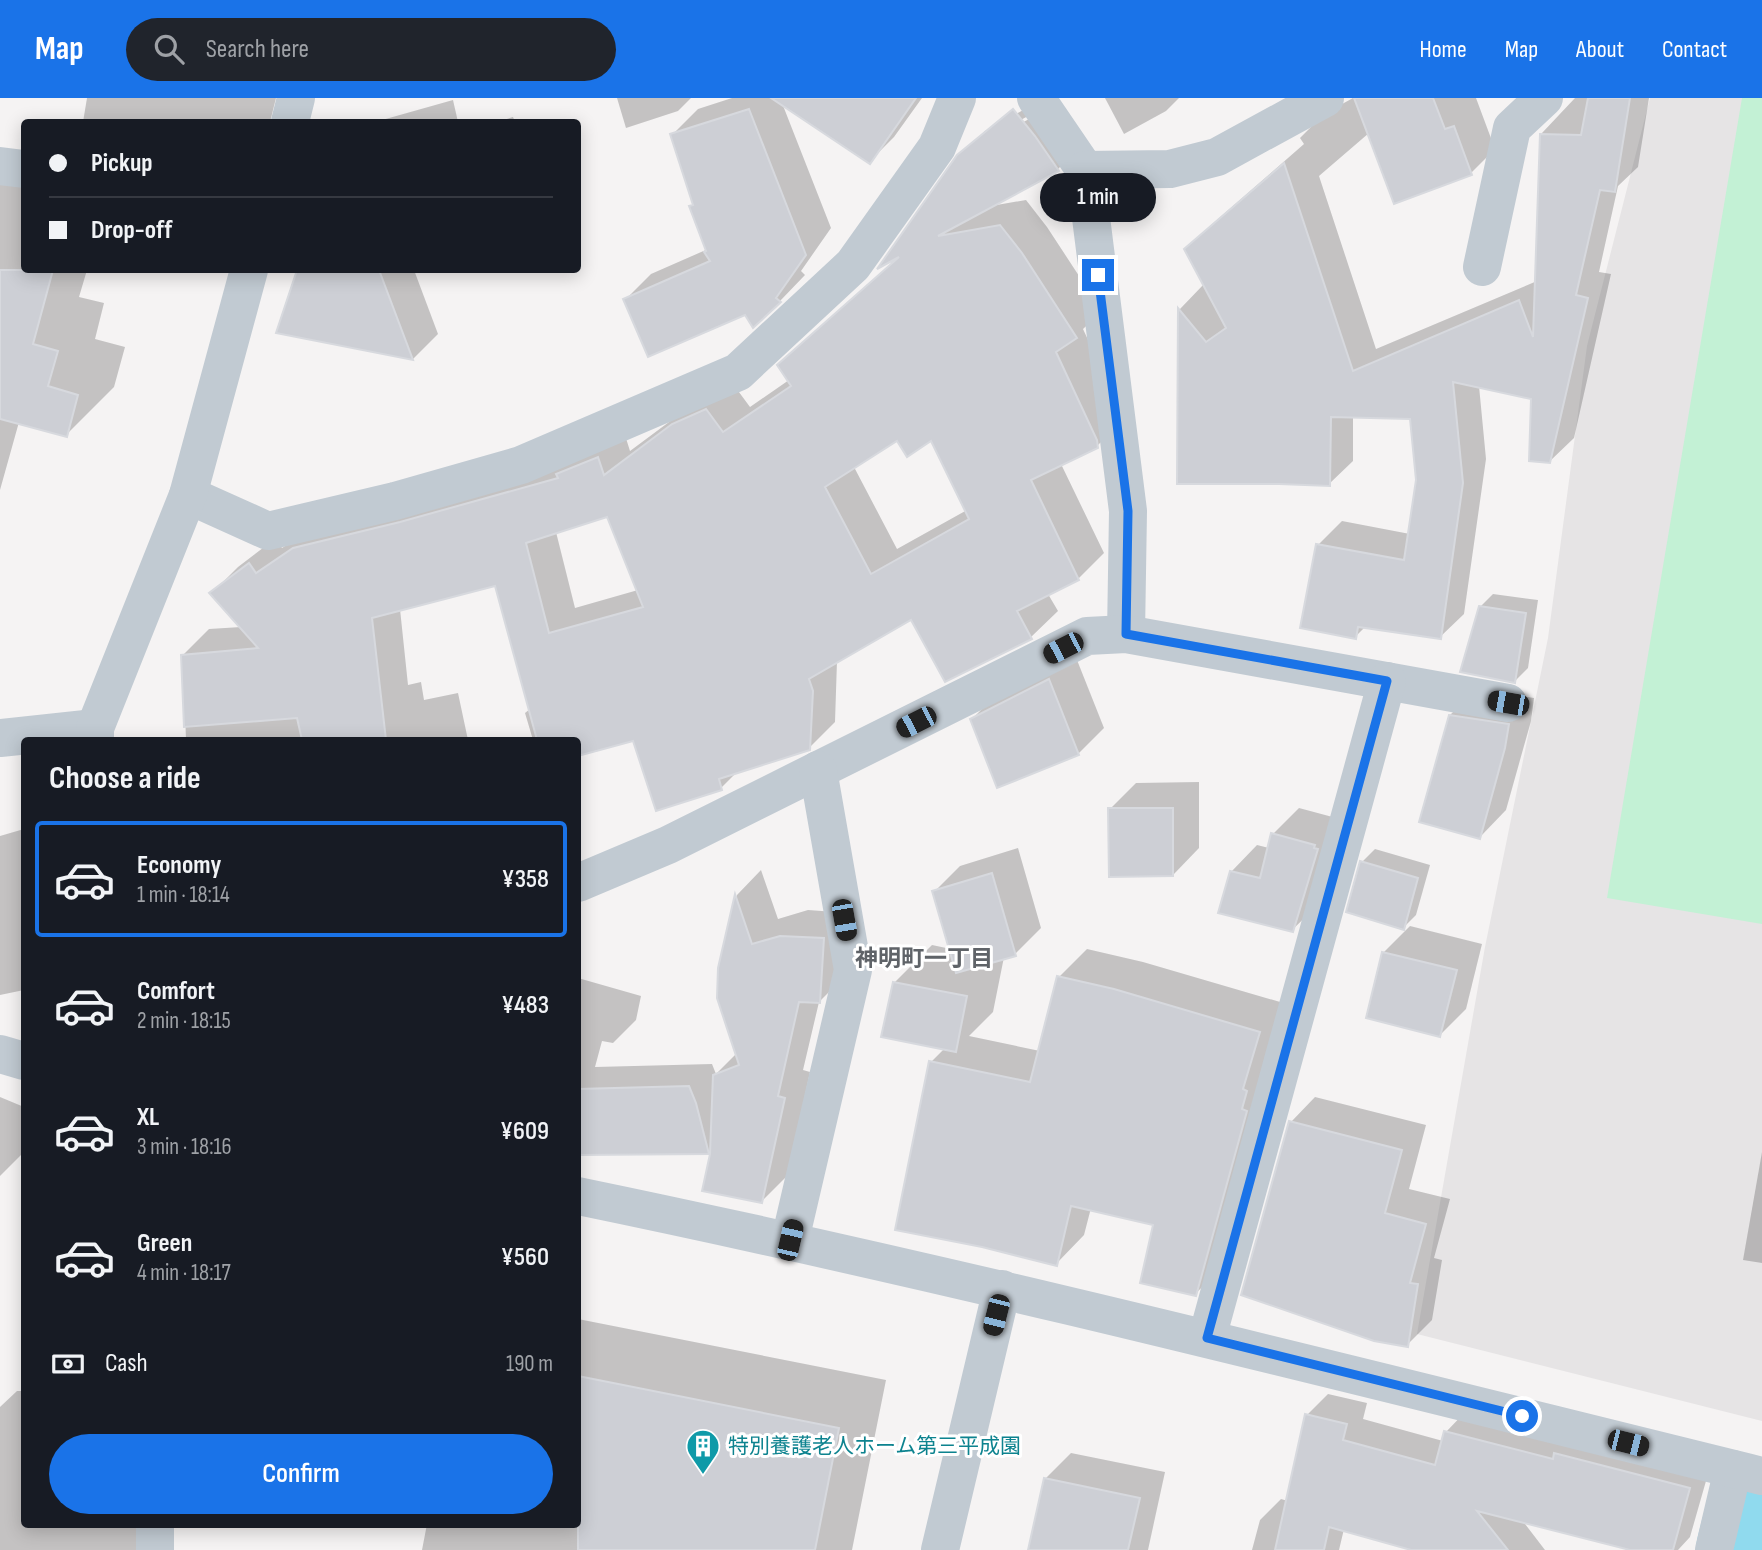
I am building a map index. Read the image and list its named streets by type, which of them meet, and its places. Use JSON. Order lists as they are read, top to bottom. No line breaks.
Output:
{"districts":["神明町一丁目"],"places":{"building":["特別養護老人ホーム第三平成園"]},"page":{"header":"Map","search":"Search here","nav":["Home","Map","About","Contact"],"banner":["Pickup","Drop-off"],"bubble":"1 min","heading":"Choose a ride","list":[{"name":"Economy","note":"1 min · 18:14","value":"¥358"},{"name":"Comfort","note":"2 min · 18:15","value":"¥483"},{"name":"XL","note":"3 min · 18:16","value":"¥609"},{"name":"Green","note":"4 min · 18:17","value":"¥560"}],"pay":["Cash","190 m"],"buttons":"Confirm"}}
